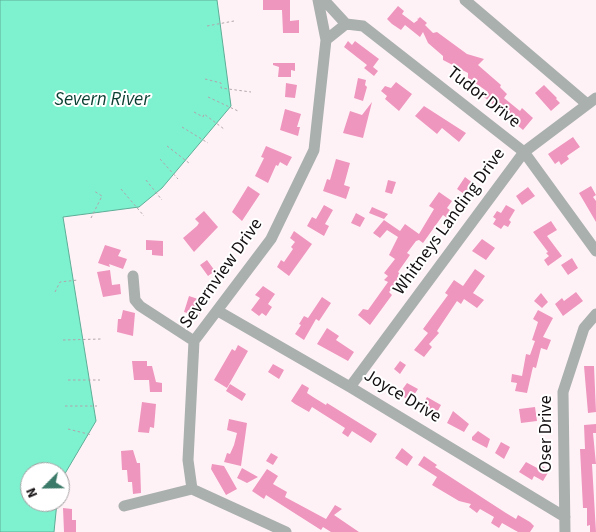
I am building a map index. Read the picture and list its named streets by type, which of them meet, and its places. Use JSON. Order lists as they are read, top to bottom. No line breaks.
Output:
{"streets":{"street":["Tudor Drive","Whitneys Landing Drive","Severnview Drive","Joyce Drive","Oser Drive"]},"crossings":[["Tudor Drive","Whitneys Landing Drive"],["Whitneys Landing Drive","Joyce Drive"],["Severnview Drive","Joyce Drive"],["Joyce Drive","Oser Drive"]],"water":["Severn River"],"north":"bottom left"}
